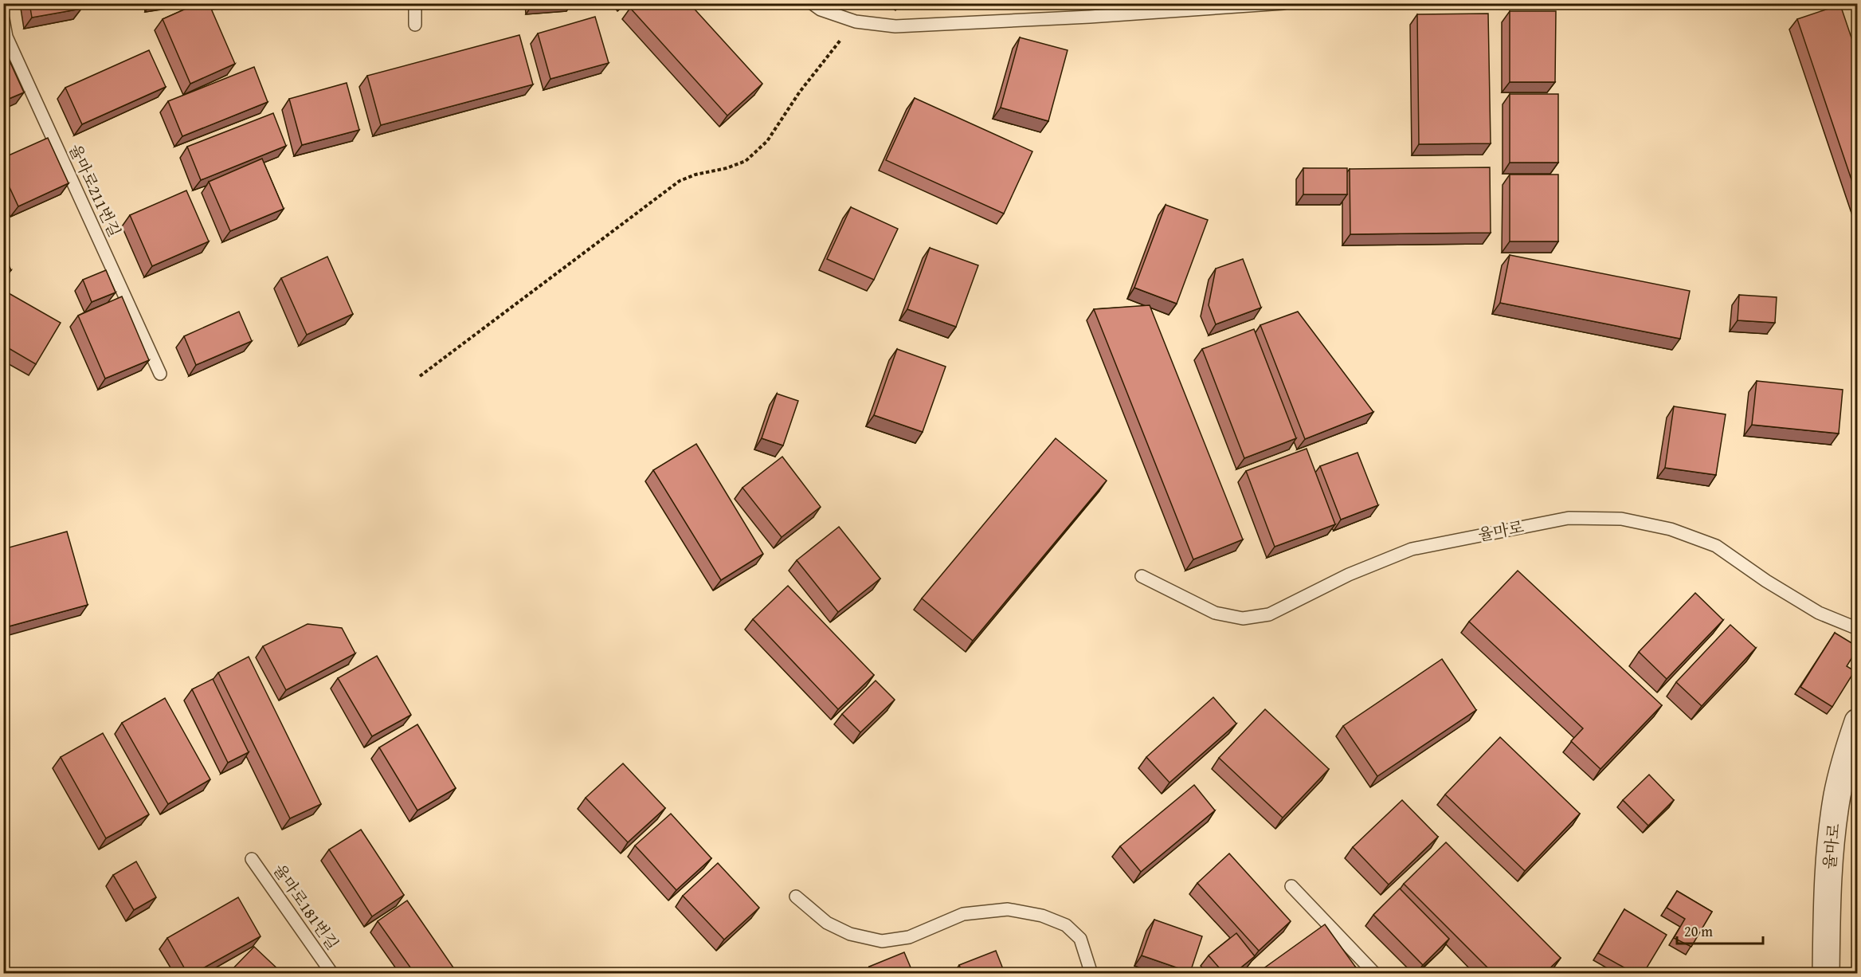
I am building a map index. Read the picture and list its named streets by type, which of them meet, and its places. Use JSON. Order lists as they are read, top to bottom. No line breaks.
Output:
{"streets":{"street":["율마로"],"lane":["율마로211번길","율마로181번길"]},"scale_bar":"20 m"}
